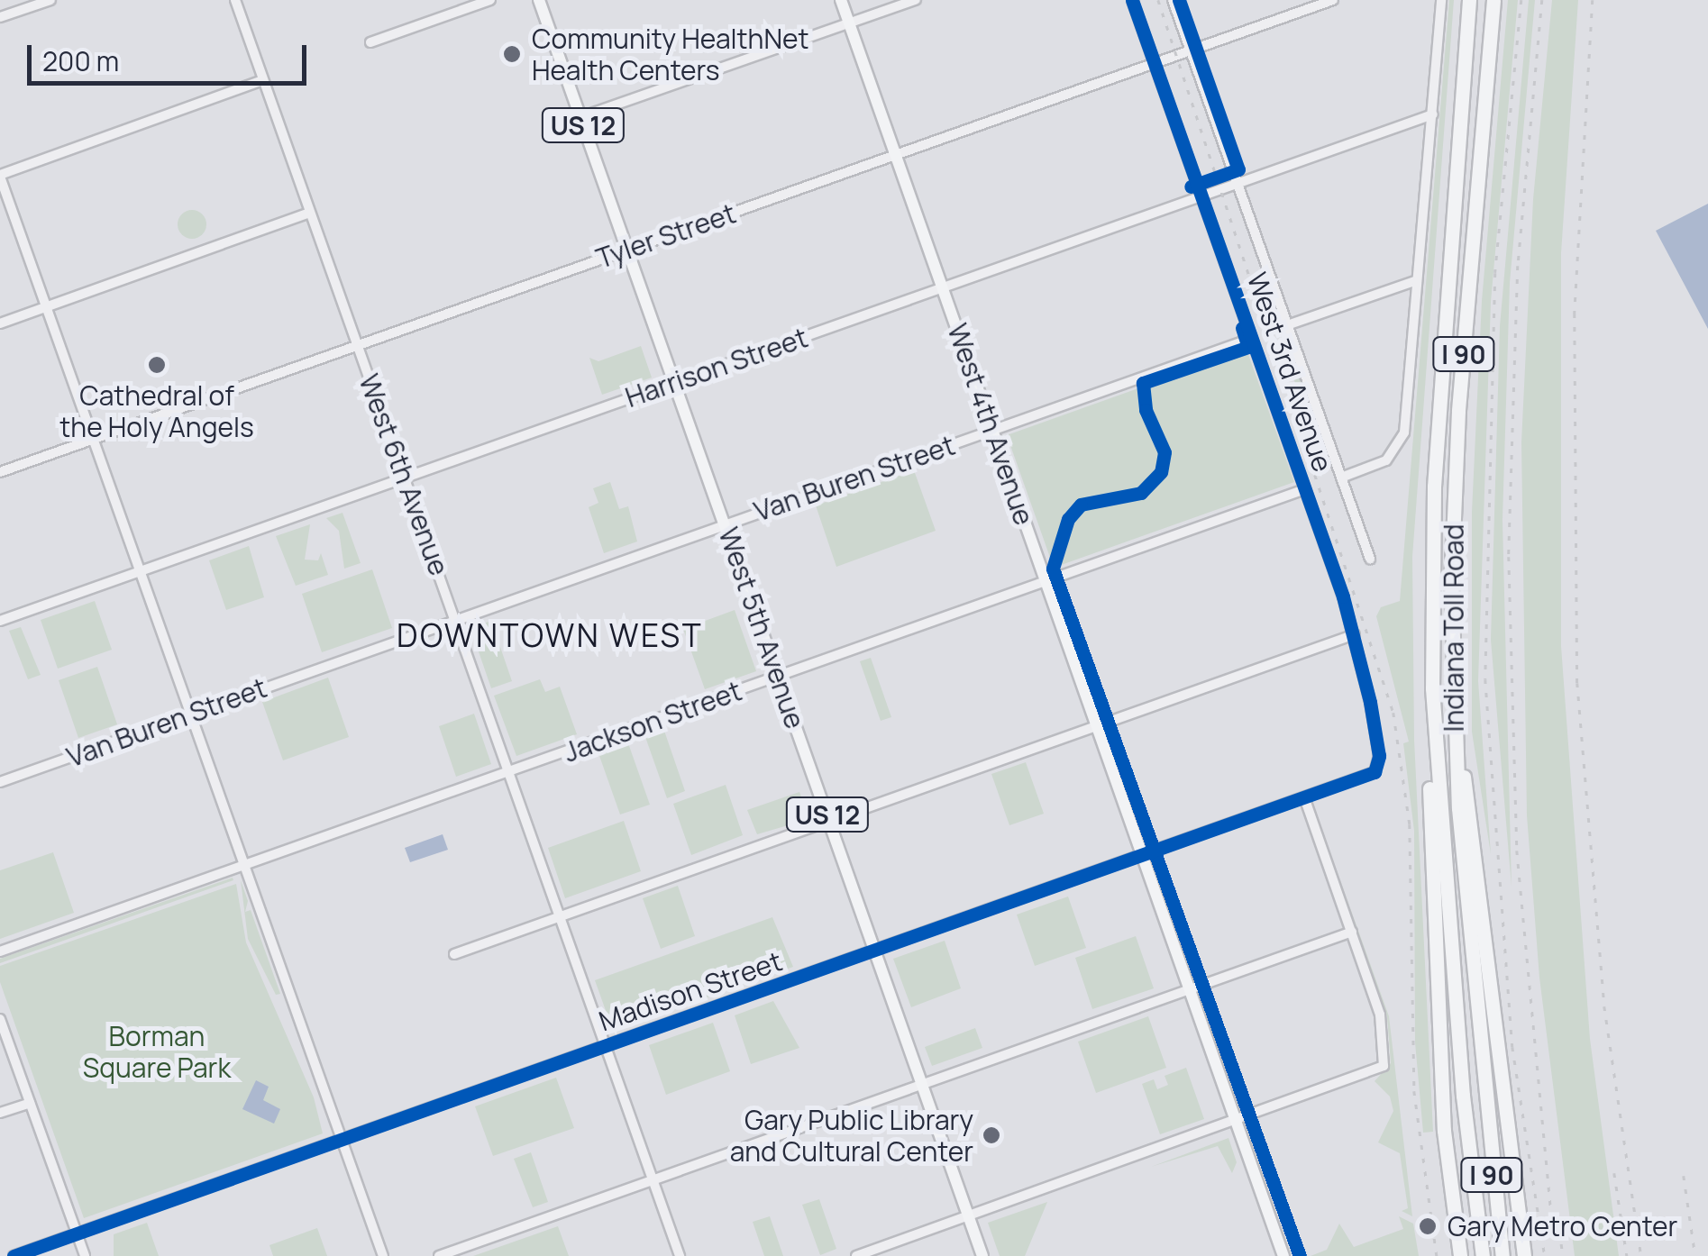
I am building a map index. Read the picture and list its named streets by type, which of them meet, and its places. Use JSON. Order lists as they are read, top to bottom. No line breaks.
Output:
{"streets":{"highway":["I 90","Indiana Toll Road"],"main road":["US 12","West 4th Avenue","West 5th Avenue"],"street":["Tyler Street","Harrison Street","West 3rd Avenue","West 6th Avenue","Van Buren Street","Jackson Street","Madison Street"]},"crossings":[["Tyler Street","West 3rd Avenue"],["Tyler Street","West 4th Avenue"],["Tyler Street","West 6th Avenue"],["Tyler Street","West 5th Avenue"],["Harrison Street","West 3rd Avenue"],["Harrison Street","West 4th Avenue"],["Harrison Street","West 6th Avenue"],["Harrison Street","West 5th Avenue"],["West 3rd Avenue","Van Buren Street"],["West 3rd Avenue","Jackson Street"],["West 3rd Avenue","Madison Street"],["West 4th Avenue","Van Buren Street"],["West 4th Avenue","Jackson Street"],["West 4th Avenue","Madison Street"],["West 6th Avenue","Van Buren Street"],["West 6th Avenue","Jackson Street"],["West 6th Avenue","Madison Street"],["Van Buren Street","West 5th Avenue"],["West 5th Avenue","Jackson Street"],["West 5th Avenue","Madison Street"]],"districts":["DOWNTOWN WEST"],"parks":["Borman Square Park"],"places":["Community HealthNet Health Centers","Cathedral of the Holy Angels","Gary Public Library and Cultural Center","Gary Metro Center"],"scale_bar":"200 m"}
